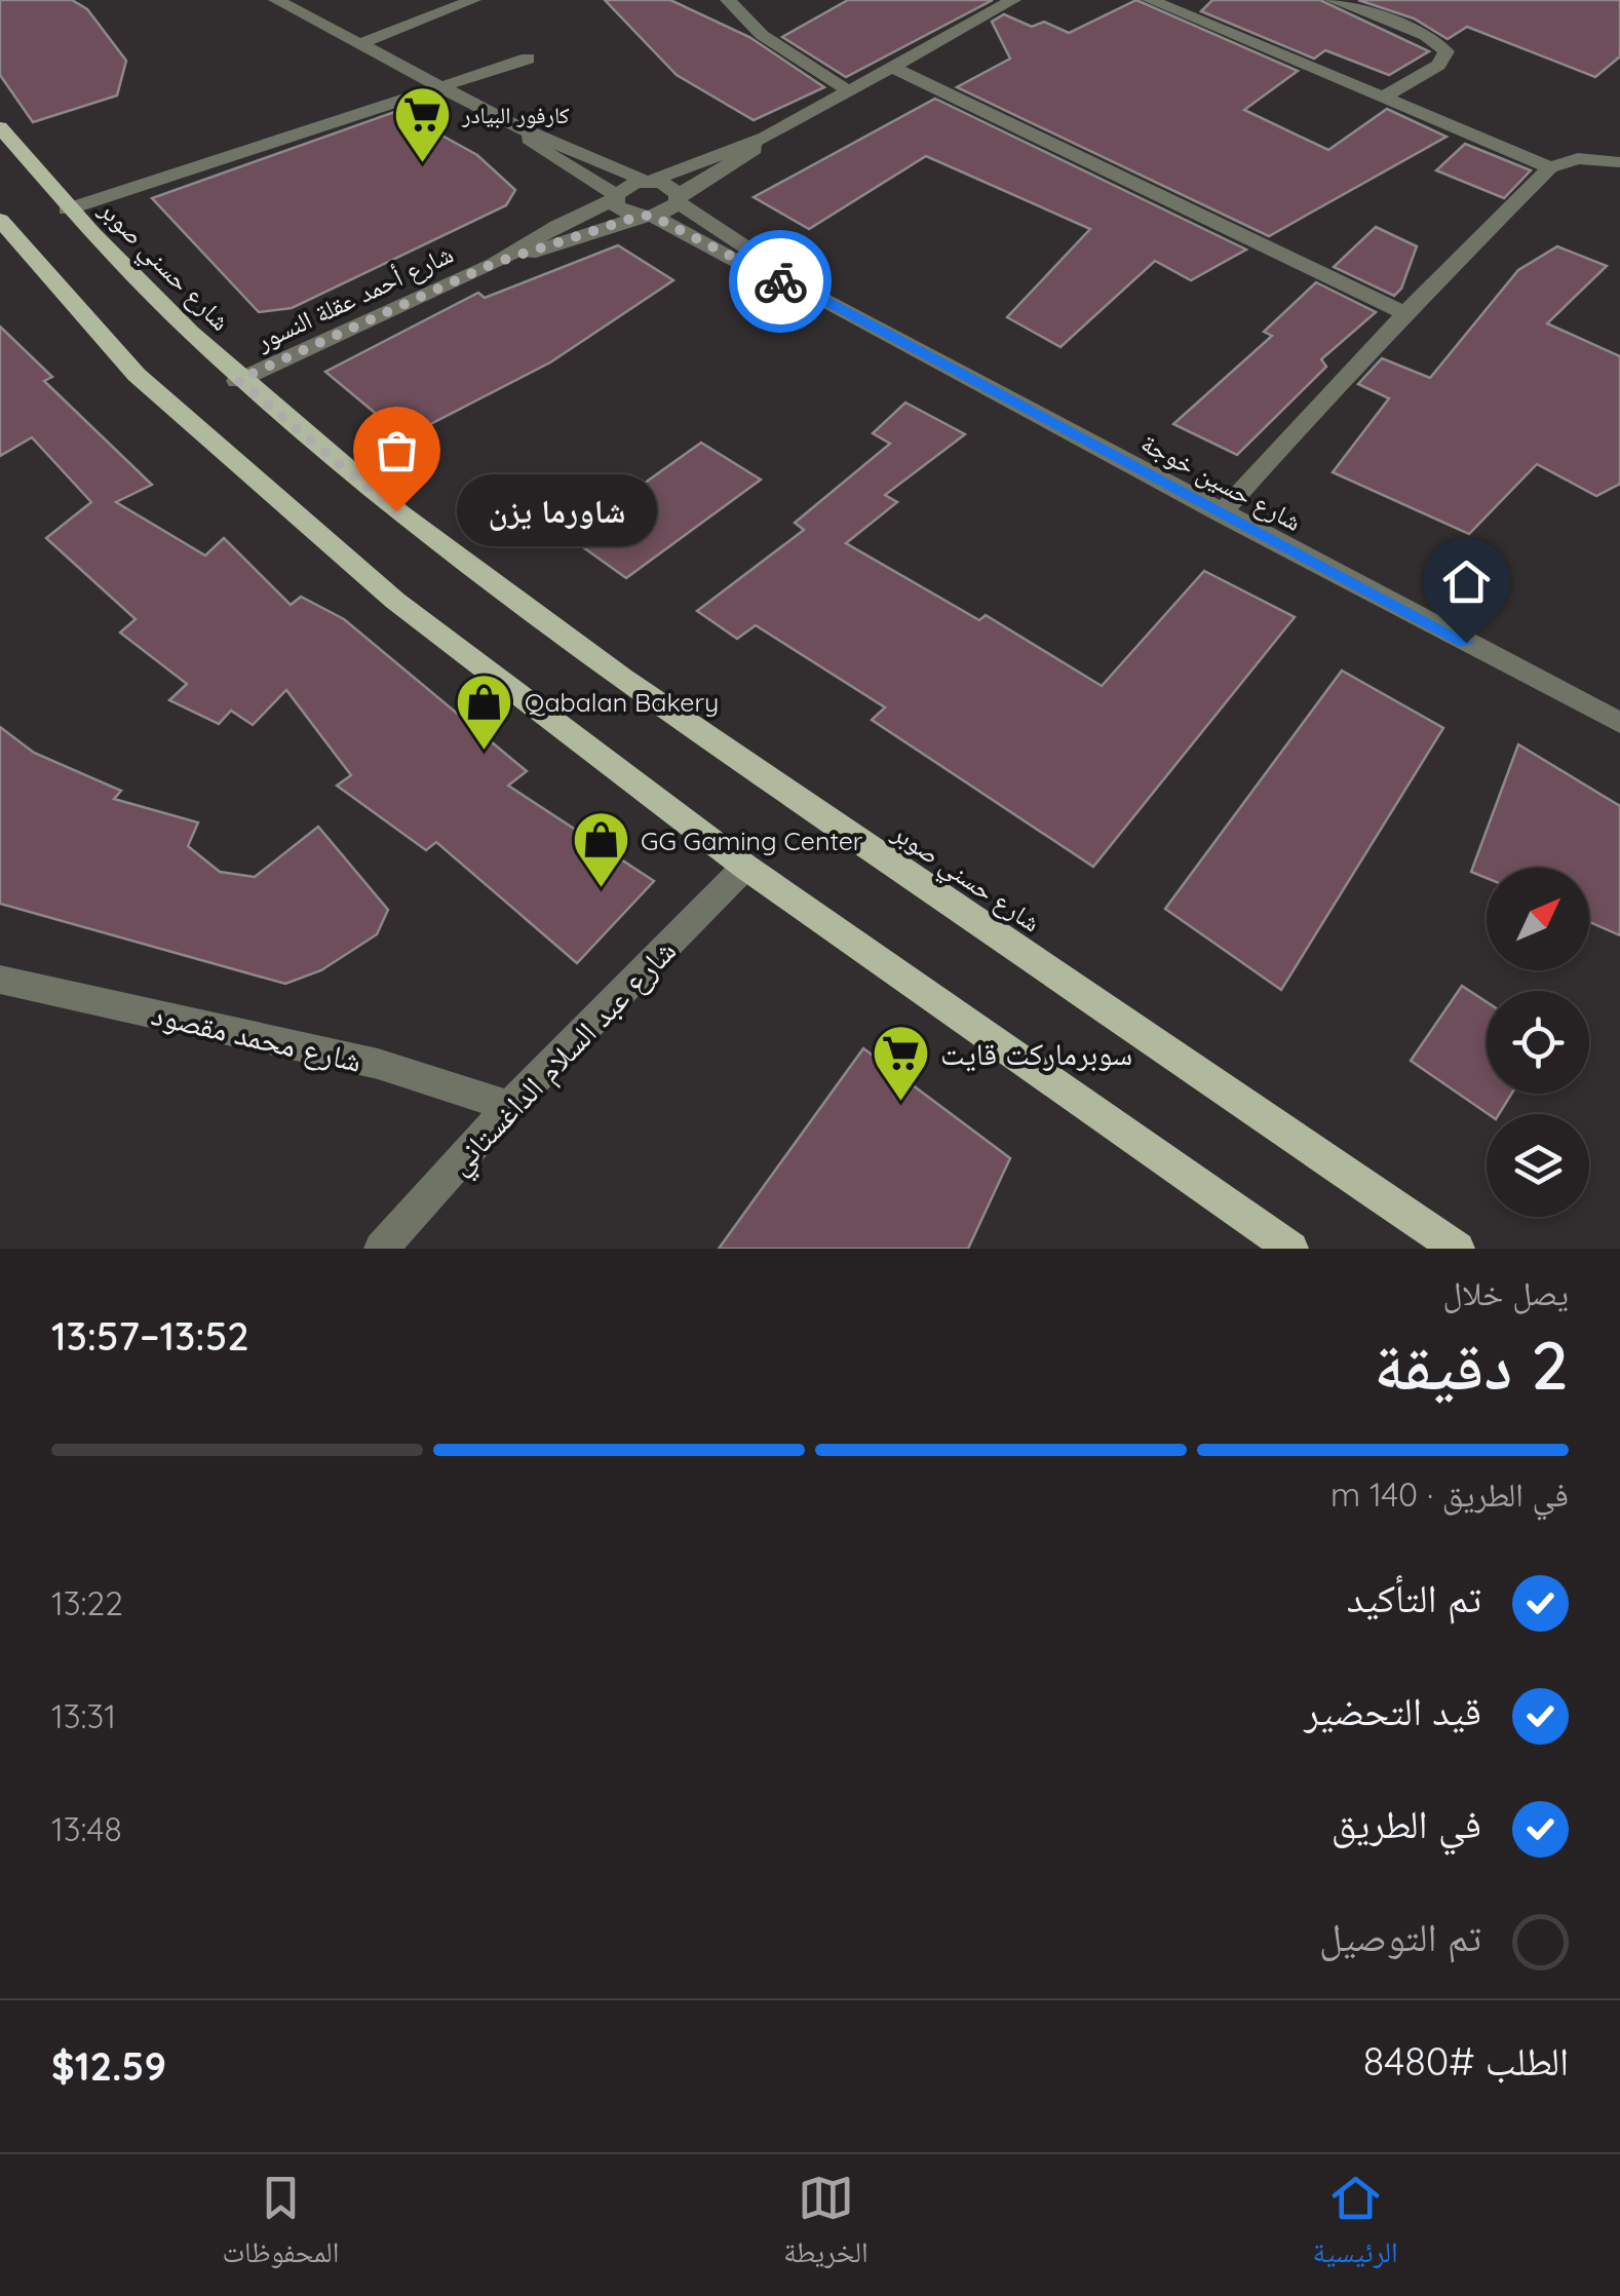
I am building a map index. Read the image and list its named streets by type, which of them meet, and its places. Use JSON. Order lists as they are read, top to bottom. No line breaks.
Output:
{"streets":{"main road":["شارع حسني صوبر"],"street":["شارع أحمد عقلة النسور","شارع حسين خوجة","شارع محمد مقصود","شارع عبد السلام الداغستاني"]},"crossings":[["شارع حسني صوبر","شارع أحمد عقلة النسور"],["شارع أحمد عقلة النسور","شارع حسين خوجة"],["شارع محمد مقصود","شارع عبد السلام الداغستاني"]],"places":{"supermarket":["كارفور البيادر","سوبرماركت قايت"],"other":["شاورما يزن"],"shop":["Qabalan Bakery","GG Gaming Center"]},"north":"top right","page":{"bubble":"شاورما يزن","heading":["2 دقيقة","يصل خلال","13:52–13:57"],"panel":["الطلب #8480","$12.59"],"bar":"في الطريق · 140 m","list":[["تم التأكيد","13:22"],["قيد التحضير","13:31"],["في الطريق","13:48"],"تم التوصيل"],"tabs":["الرئيسية","الخريطة","المحفوظات"]}}
